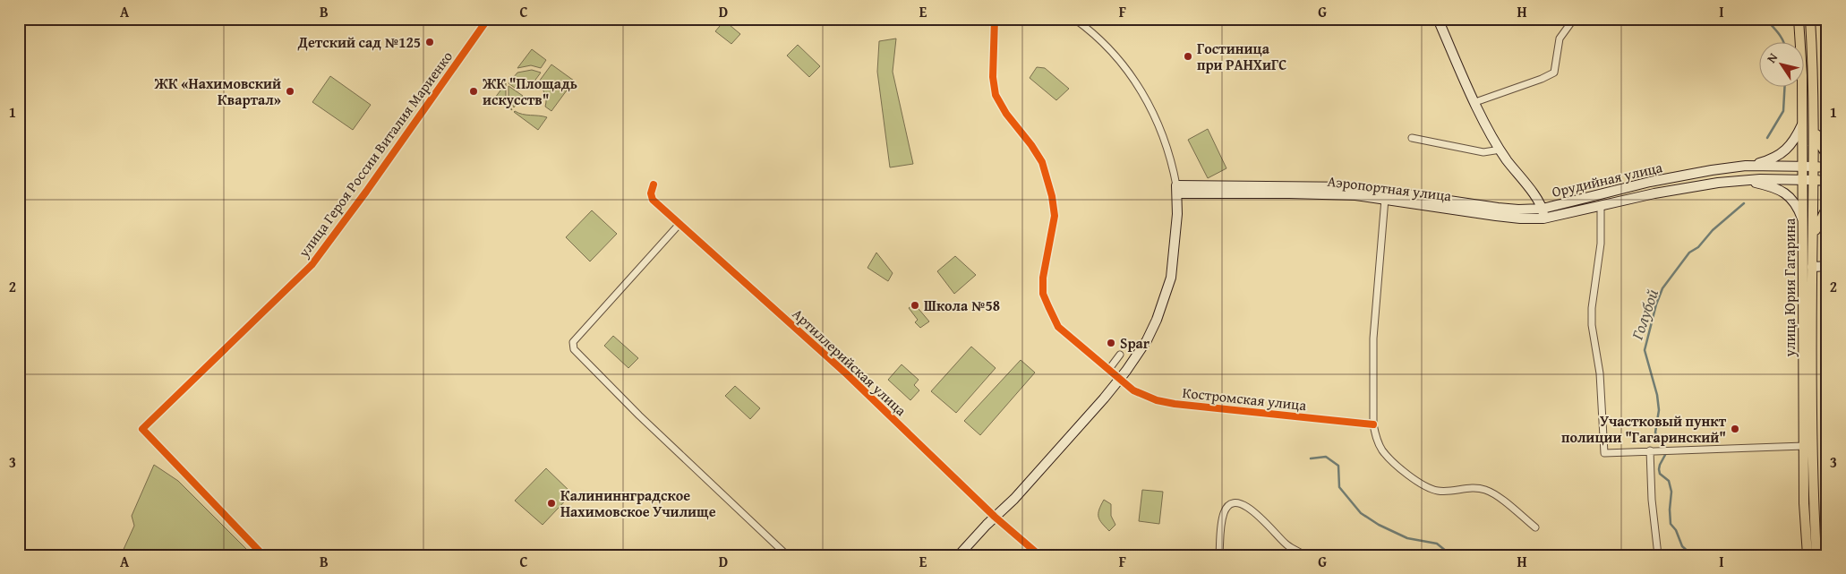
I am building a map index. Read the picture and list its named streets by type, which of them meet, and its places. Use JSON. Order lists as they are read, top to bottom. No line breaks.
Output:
{"streets":{"main road":["Орудийная улица","Аэропортная улица","улица Юрия Гагарина"],"street":["улица Героя России Виталия Мариенко","Артиллерийская улица","Костромская улица"]},"crossings":[["Орудийная улица","Аэропортная улица"],["Орудийная улица","улица Юрия Гагарина"]],"water":["Голубой"],"places":["Детский сад №125","Гостиница при РАНХиГС","ЖК «Нахимовский Квартал»","ЖК \"Площадь искусств\"","Школа №58","Spar","Участковый пункт полиции \"Гагаринский\"","Калининнградское Нахимовское Училище"],"north":"top left","grid":{"columns":["A","B","C","D","E","F","G","H","I"],"rows":["1","2","3"]}}
